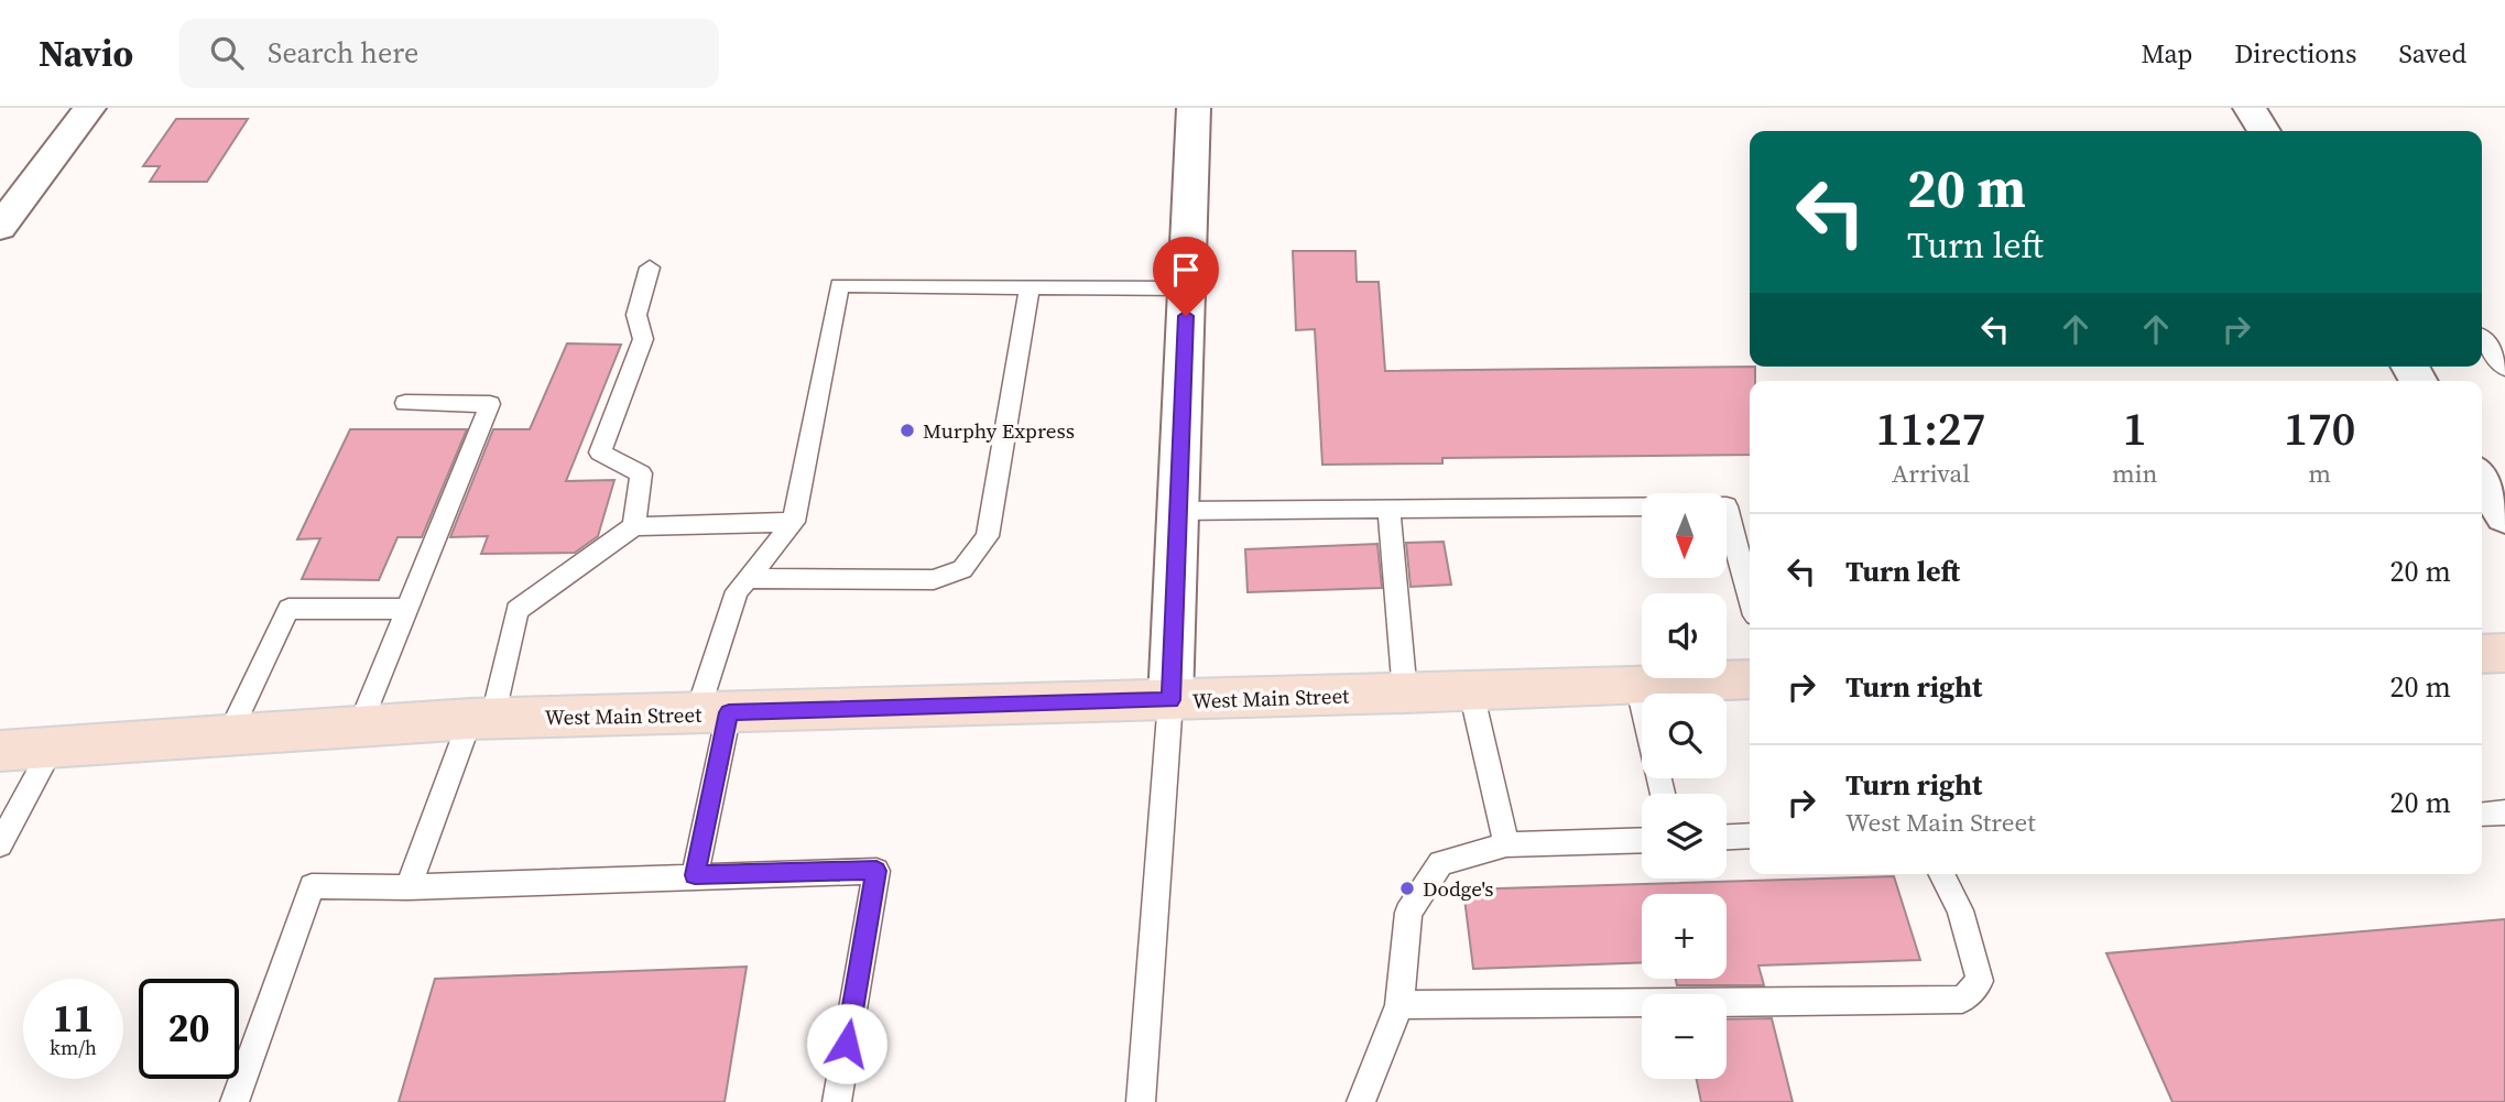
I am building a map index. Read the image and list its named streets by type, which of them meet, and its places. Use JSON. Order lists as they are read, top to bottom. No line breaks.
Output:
{"streets":{"main road":["West Main Street"]},"places":["Murphy Express","Dodge's"],"north":"bottom","page":{"header":"Navio","search":"Search here","nav":["Map","Directions","Saved"],"turn":["20 m","Turn left"],"eta":["11:27","Arrival","1","min","170","m"],"map_buttons":["+","−"],"list":[{"name":"Turn left","value":"20 m"},{"name":"Turn right","value":"20 m"},{"name":"Turn right","note":"West Main Street","value":"20 m"}],"speed":"11 km/h","limit":"20"}}
